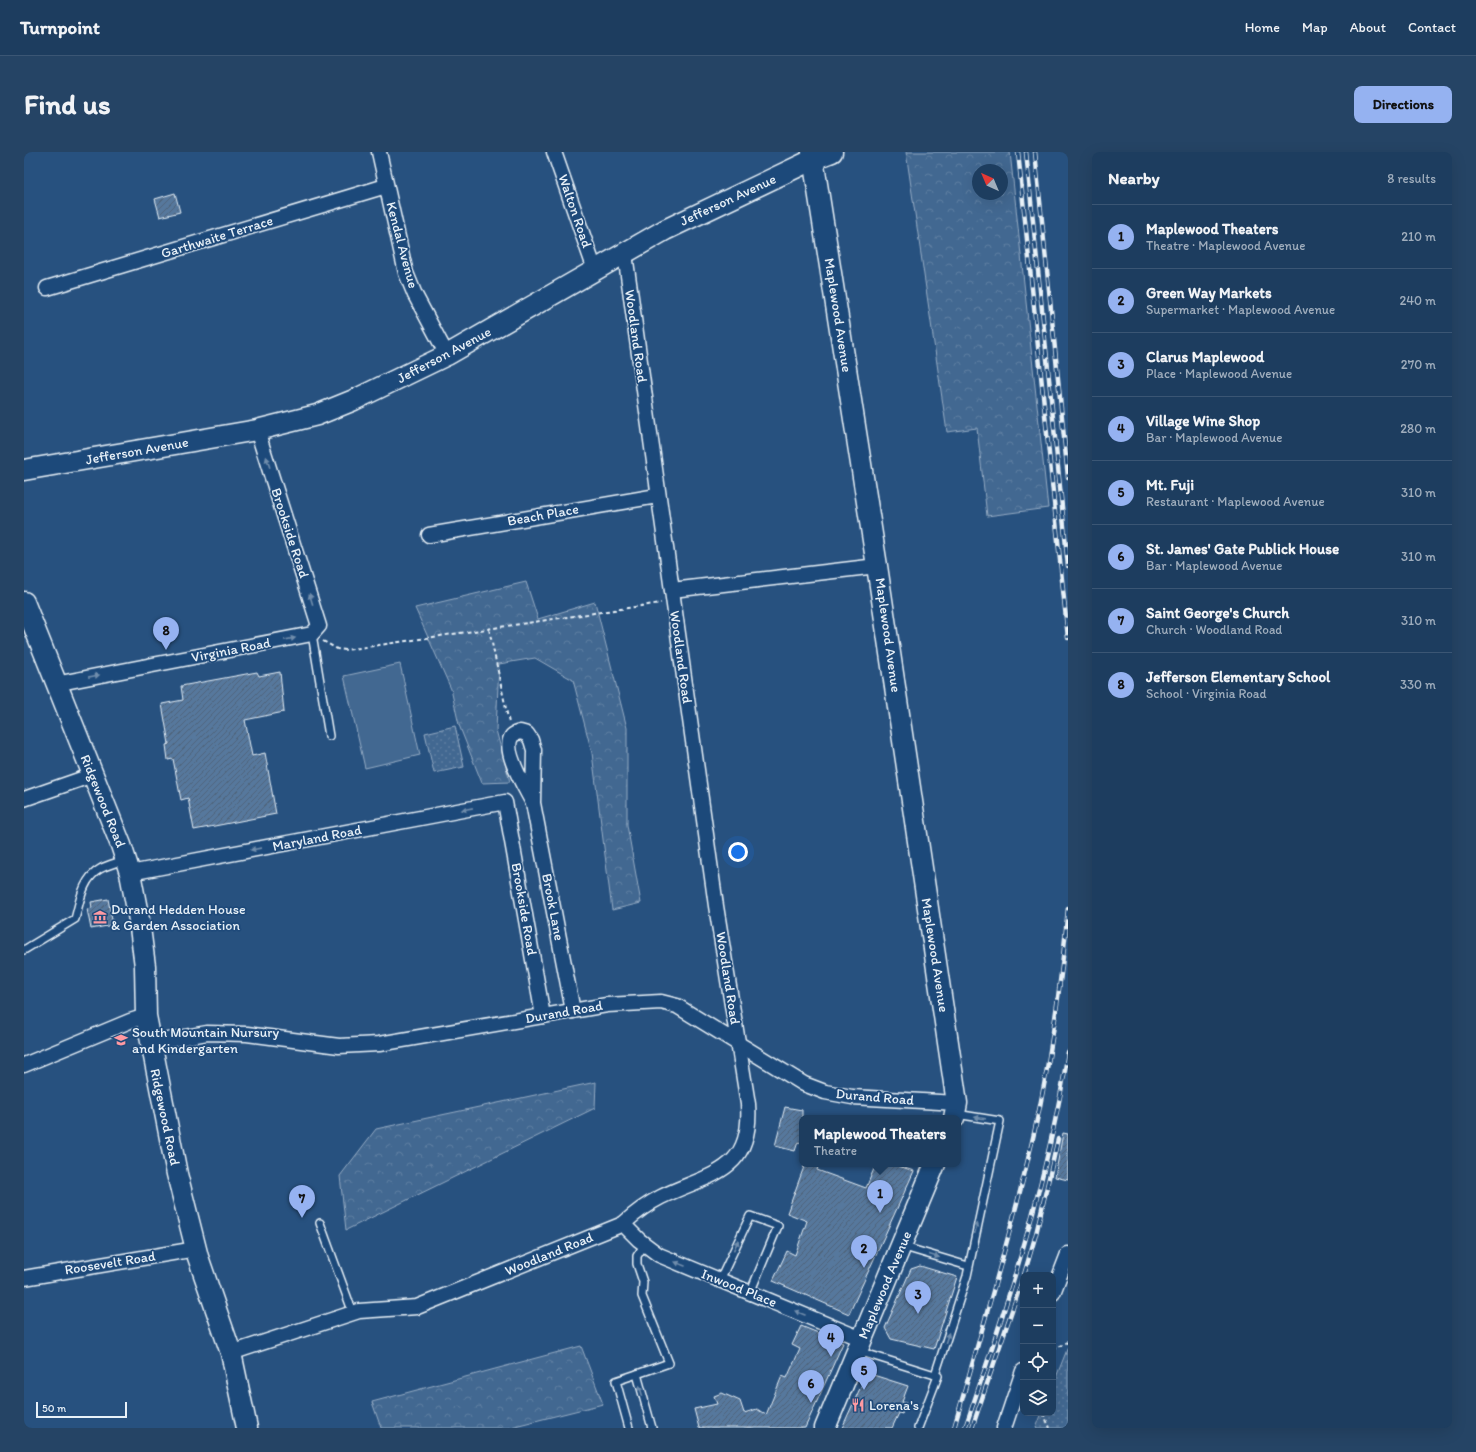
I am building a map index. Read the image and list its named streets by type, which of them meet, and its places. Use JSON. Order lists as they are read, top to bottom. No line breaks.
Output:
{"streets":{"street":["Jefferson Avenue","Walton Road","Garthwaite Terrace","Kendal Avenue","Maplewood Avenue","Woodland Road","Beach Place","Brookside Road","Virginia Road","Ridgewood Road","Maryland Road","Brook Lane","Durand Road","Roosevelt Road","Inwood Place"]},"crossings":[["Jefferson Avenue","Walton Road"],["Jefferson Avenue","Kendal Avenue"],["Jefferson Avenue","Maplewood Avenue"],["Jefferson Avenue","Woodland Road"],["Jefferson Avenue","Brookside Road"],["Garthwaite Terrace","Kendal Avenue"],["Maplewood Avenue","Durand Road"],["Maplewood Avenue","Inwood Place"],["Woodland Road","Beach Place"],["Woodland Road","Ridgewood Road"],["Woodland Road","Durand Road"],["Woodland Road","Inwood Place"],["Brookside Road","Virginia Road"],["Brookside Road","Maryland Road"],["Brookside Road","Durand Road"],["Virginia Road","Ridgewood Road"],["Ridgewood Road","Maryland Road"],["Ridgewood Road","Durand Road"],["Ridgewood Road","Roosevelt Road"],["Brook Lane","Durand Road"]],"one_way":["Brookside Road","Virginia Road","Maryland Road","Inwood Place"],"places":{"museum":["Durand Hedden House & Garden Association"],"school or university":["South Mountain Nursury and Kindergarten"],"restaurant":["Lorena's"]},"scale_bar":"50 m","north":"top left","page":{"header":"Turnpoint","nav":["Home","Map","About","Contact"],"buttons":"Directions","title":"Find us","heading":["Nearby","8 results"],"list":[{"mark":"1","name":"Maplewood Theaters","note":"Theatre · Maplewood Avenue","value":"210 m"},{"mark":"2","name":"Green Way Markets","note":"Supermarket · Maplewood Avenue","value":"240 m"},{"mark":"3","name":"Clarus Maplewood","note":"Place · Maplewood Avenue","value":"270 m"},{"mark":"4","name":"Village Wine Shop","note":"Bar · Maplewood Avenue","value":"280 m"},{"mark":"5","name":"Mt. Fuji","note":"Restaurant · Maplewood Avenue","value":"310 m"},{"mark":"6","name":"St. James' Gate Publick House","note":"Bar · Maplewood Avenue","value":"310 m"},{"mark":"7","name":"Saint George's Church","note":"Church · Woodland Road","value":"310 m"},{"mark":"8","name":"Jefferson Elementary School","note":"School · Virginia Road","value":"330 m"}],"pins":["8","1","7","2","3","4","5","6"],"popup":["Maplewood Theaters","Theatre"],"map_buttons":["+","−"],"scale":"50 m"}}
